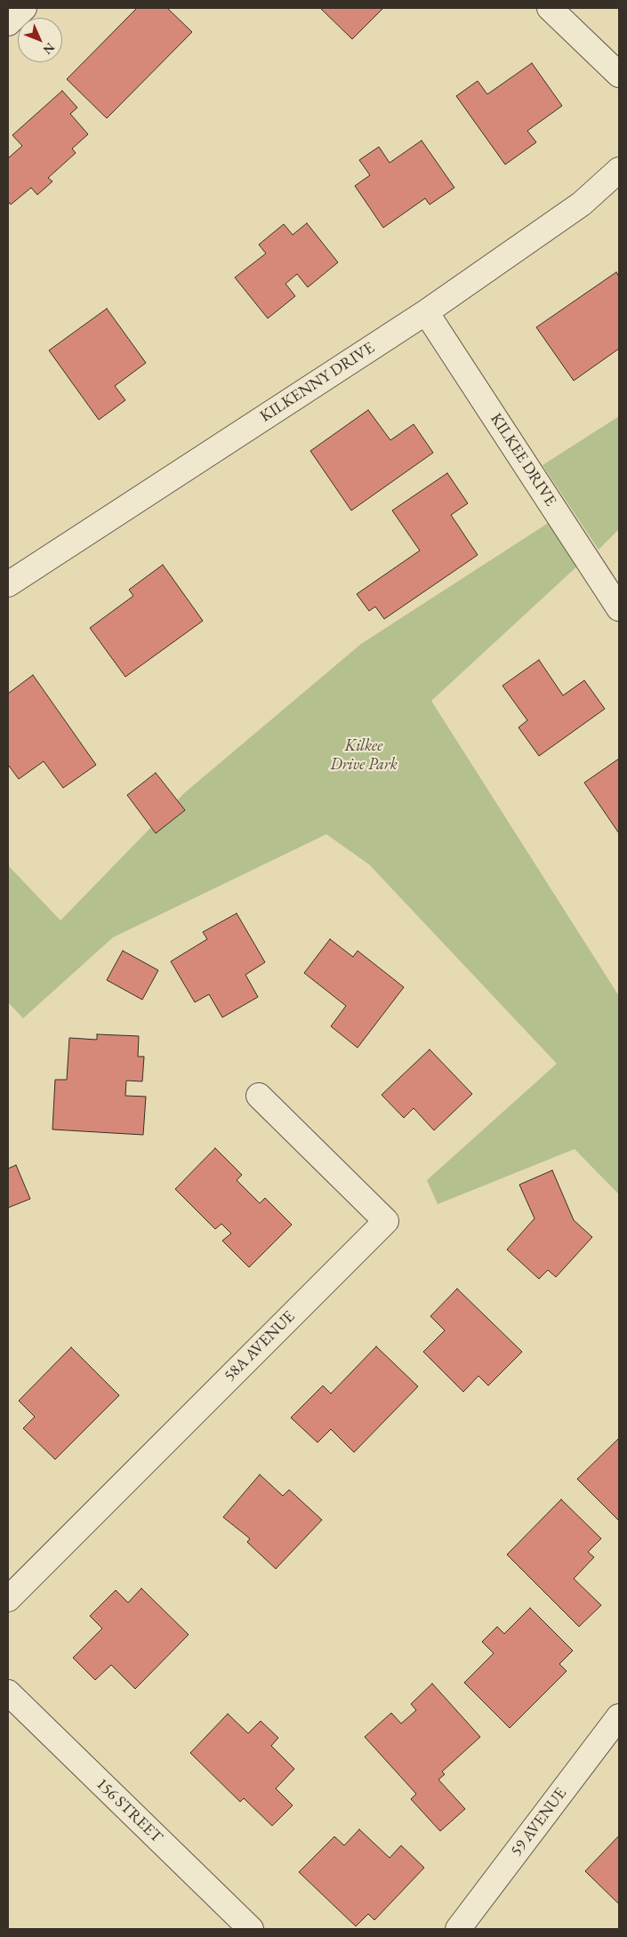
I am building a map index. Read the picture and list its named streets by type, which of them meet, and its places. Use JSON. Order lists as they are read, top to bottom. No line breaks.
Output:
{"streets":{"street":["KILKENNY DRIVE","KILKEE DRIVE","58A AVENUE","156 STREET","59 AVENUE"]},"crossings":[["KILKENNY DRIVE","KILKEE DRIVE"]],"parks":["Kilkee Drive Park"],"north":"bottom right"}
